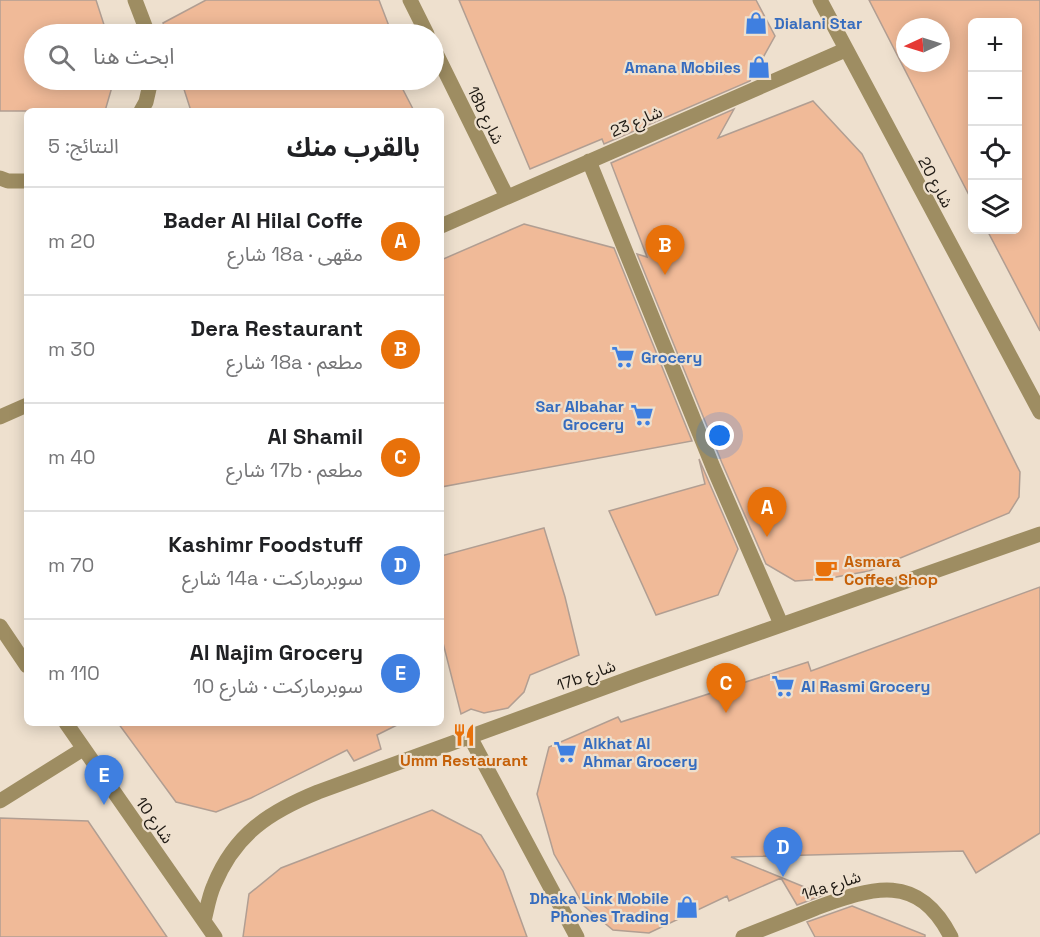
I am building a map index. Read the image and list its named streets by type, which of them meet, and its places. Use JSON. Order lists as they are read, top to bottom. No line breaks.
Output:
{"streets":{"street":["18b شارع","شارع 23","شارع 20","17b شارع","شارع 10","14a شارع"]},"crossings":[["18b شارع","شارع 23"],["شارع 23","شارع 20"],["17b شارع","شارع 10"]],"places":{"shop":["Dialani Star","Amana Mobiles","Dhaka Link Mobile Phones Trading"],"supermarket":["Grocery","Sar Albahar Grocery","Al Rasmi Grocery","Alkhat Al Ahmar Grocery"],"cafe":["Asmara Coffee Shop"],"restaurant":["Umm Restaurant"]},"north":"left","page":{"map_buttons":["+","−"],"search":"ابحث هنا","heading":["بالقرب منك","النتائج: 5"],"list":[{"mark":"A","name":"Bader Al Hilal Coffe","note":"مقهى · 18a شارع","value":"20 m"},{"mark":"B","name":"Dera Restaurant","note":"مطعم · 18a شارع","value":"30 m"},{"mark":"C","name":"Al Shamil","note":"مطعم · 17b شارع","value":"40 m"},{"mark":"D","name":"Kashimr Foodstuff","note":"سوبرماركت · 14a شارع","value":"70 m"},{"mark":"E","name":"Al Najim Grocery","note":"سوبرماركت · شارع 10","value":"110 m"}],"pins":["B","A","C","E","D"]}}
